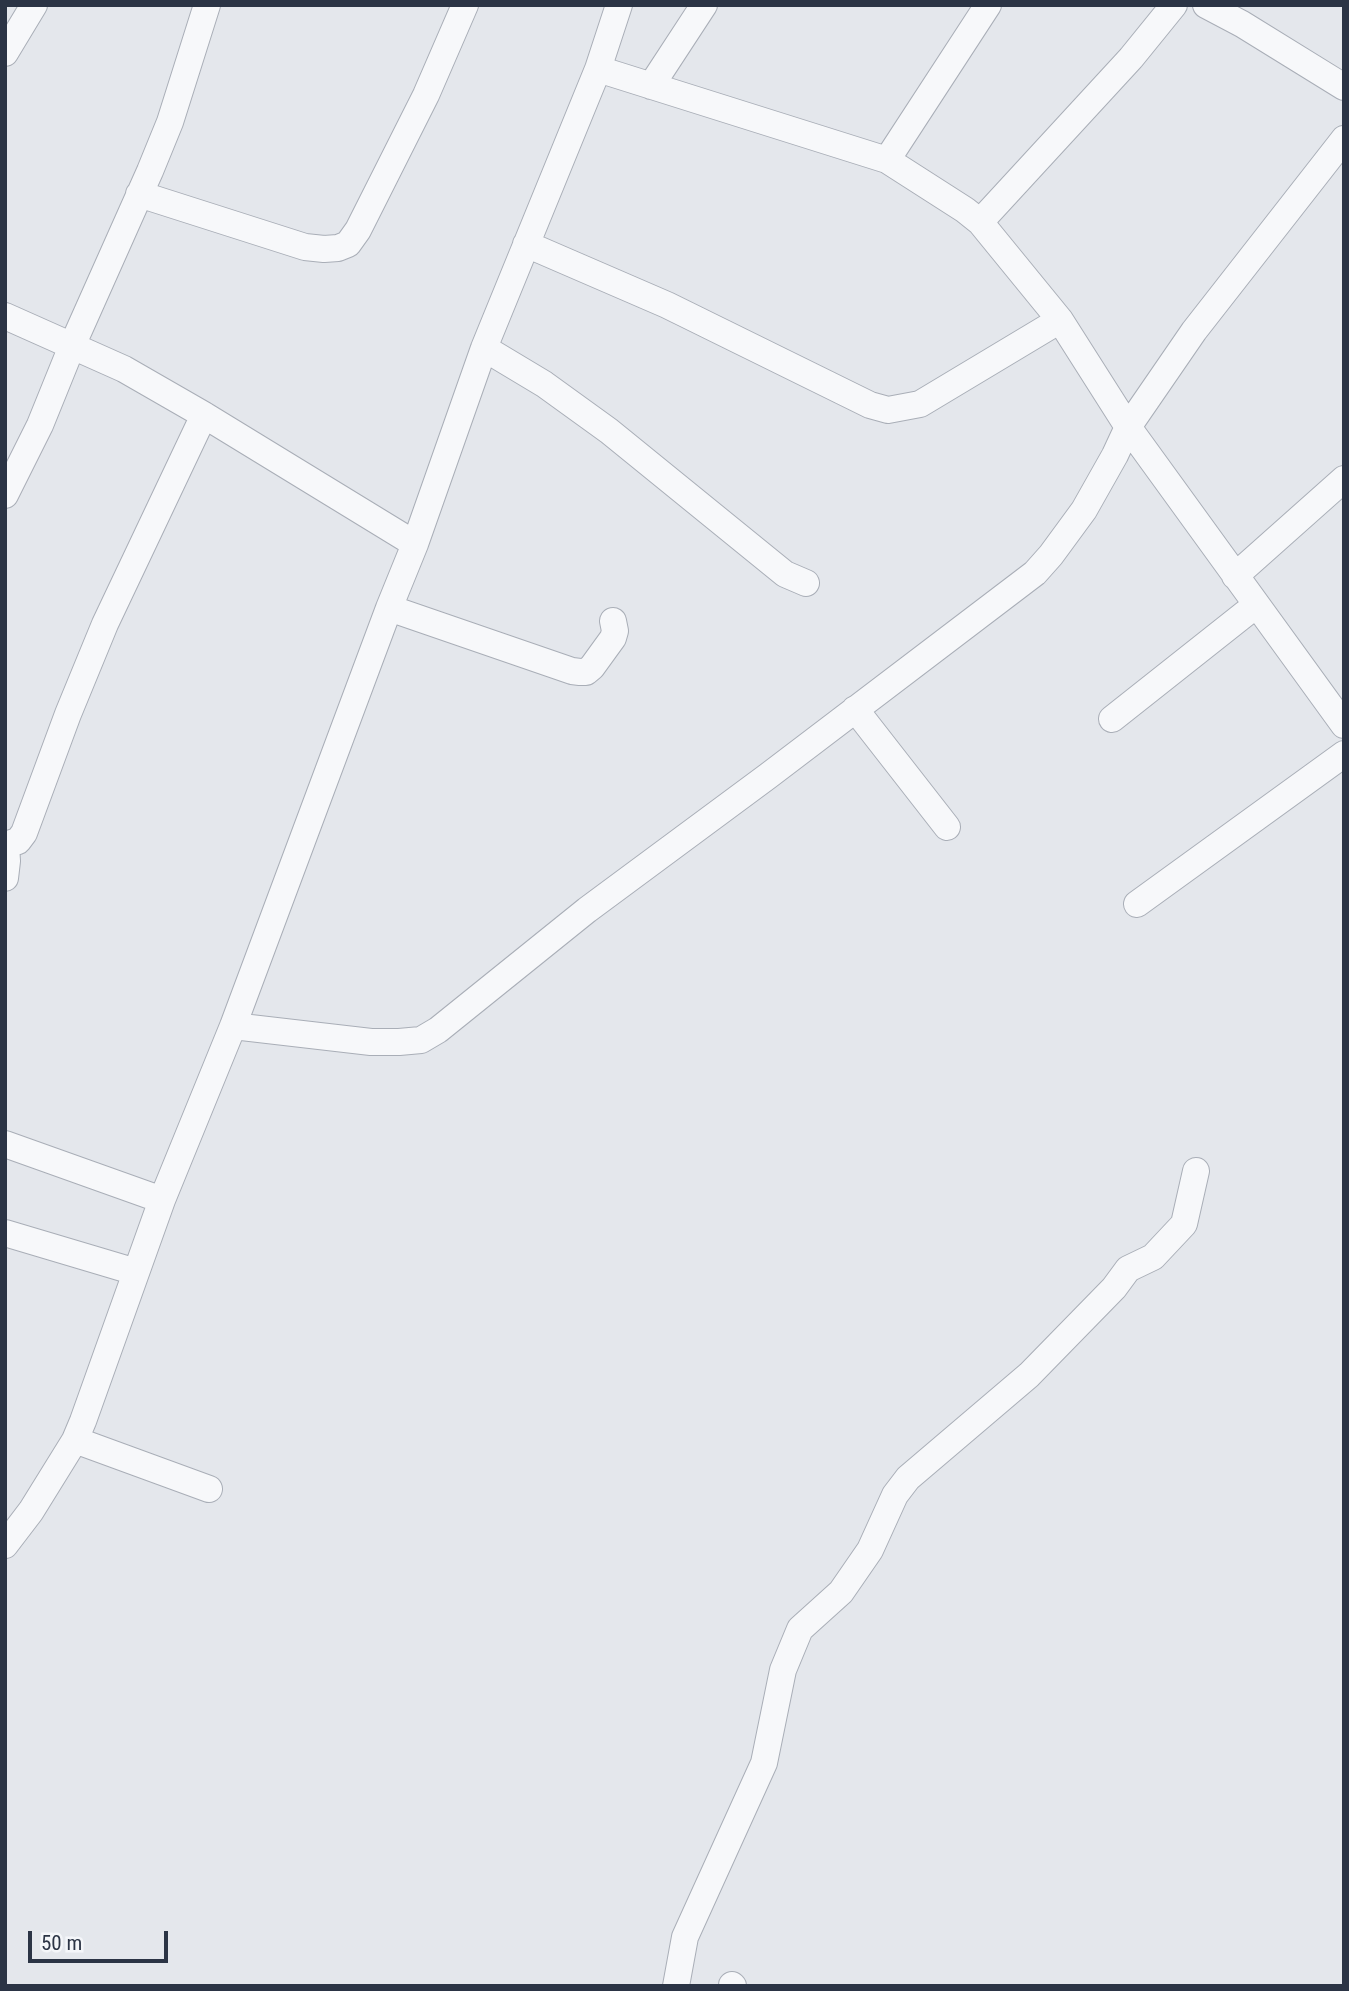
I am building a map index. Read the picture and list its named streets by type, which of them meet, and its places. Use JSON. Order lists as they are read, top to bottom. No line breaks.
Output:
{"scale_bar":"50 m"}
